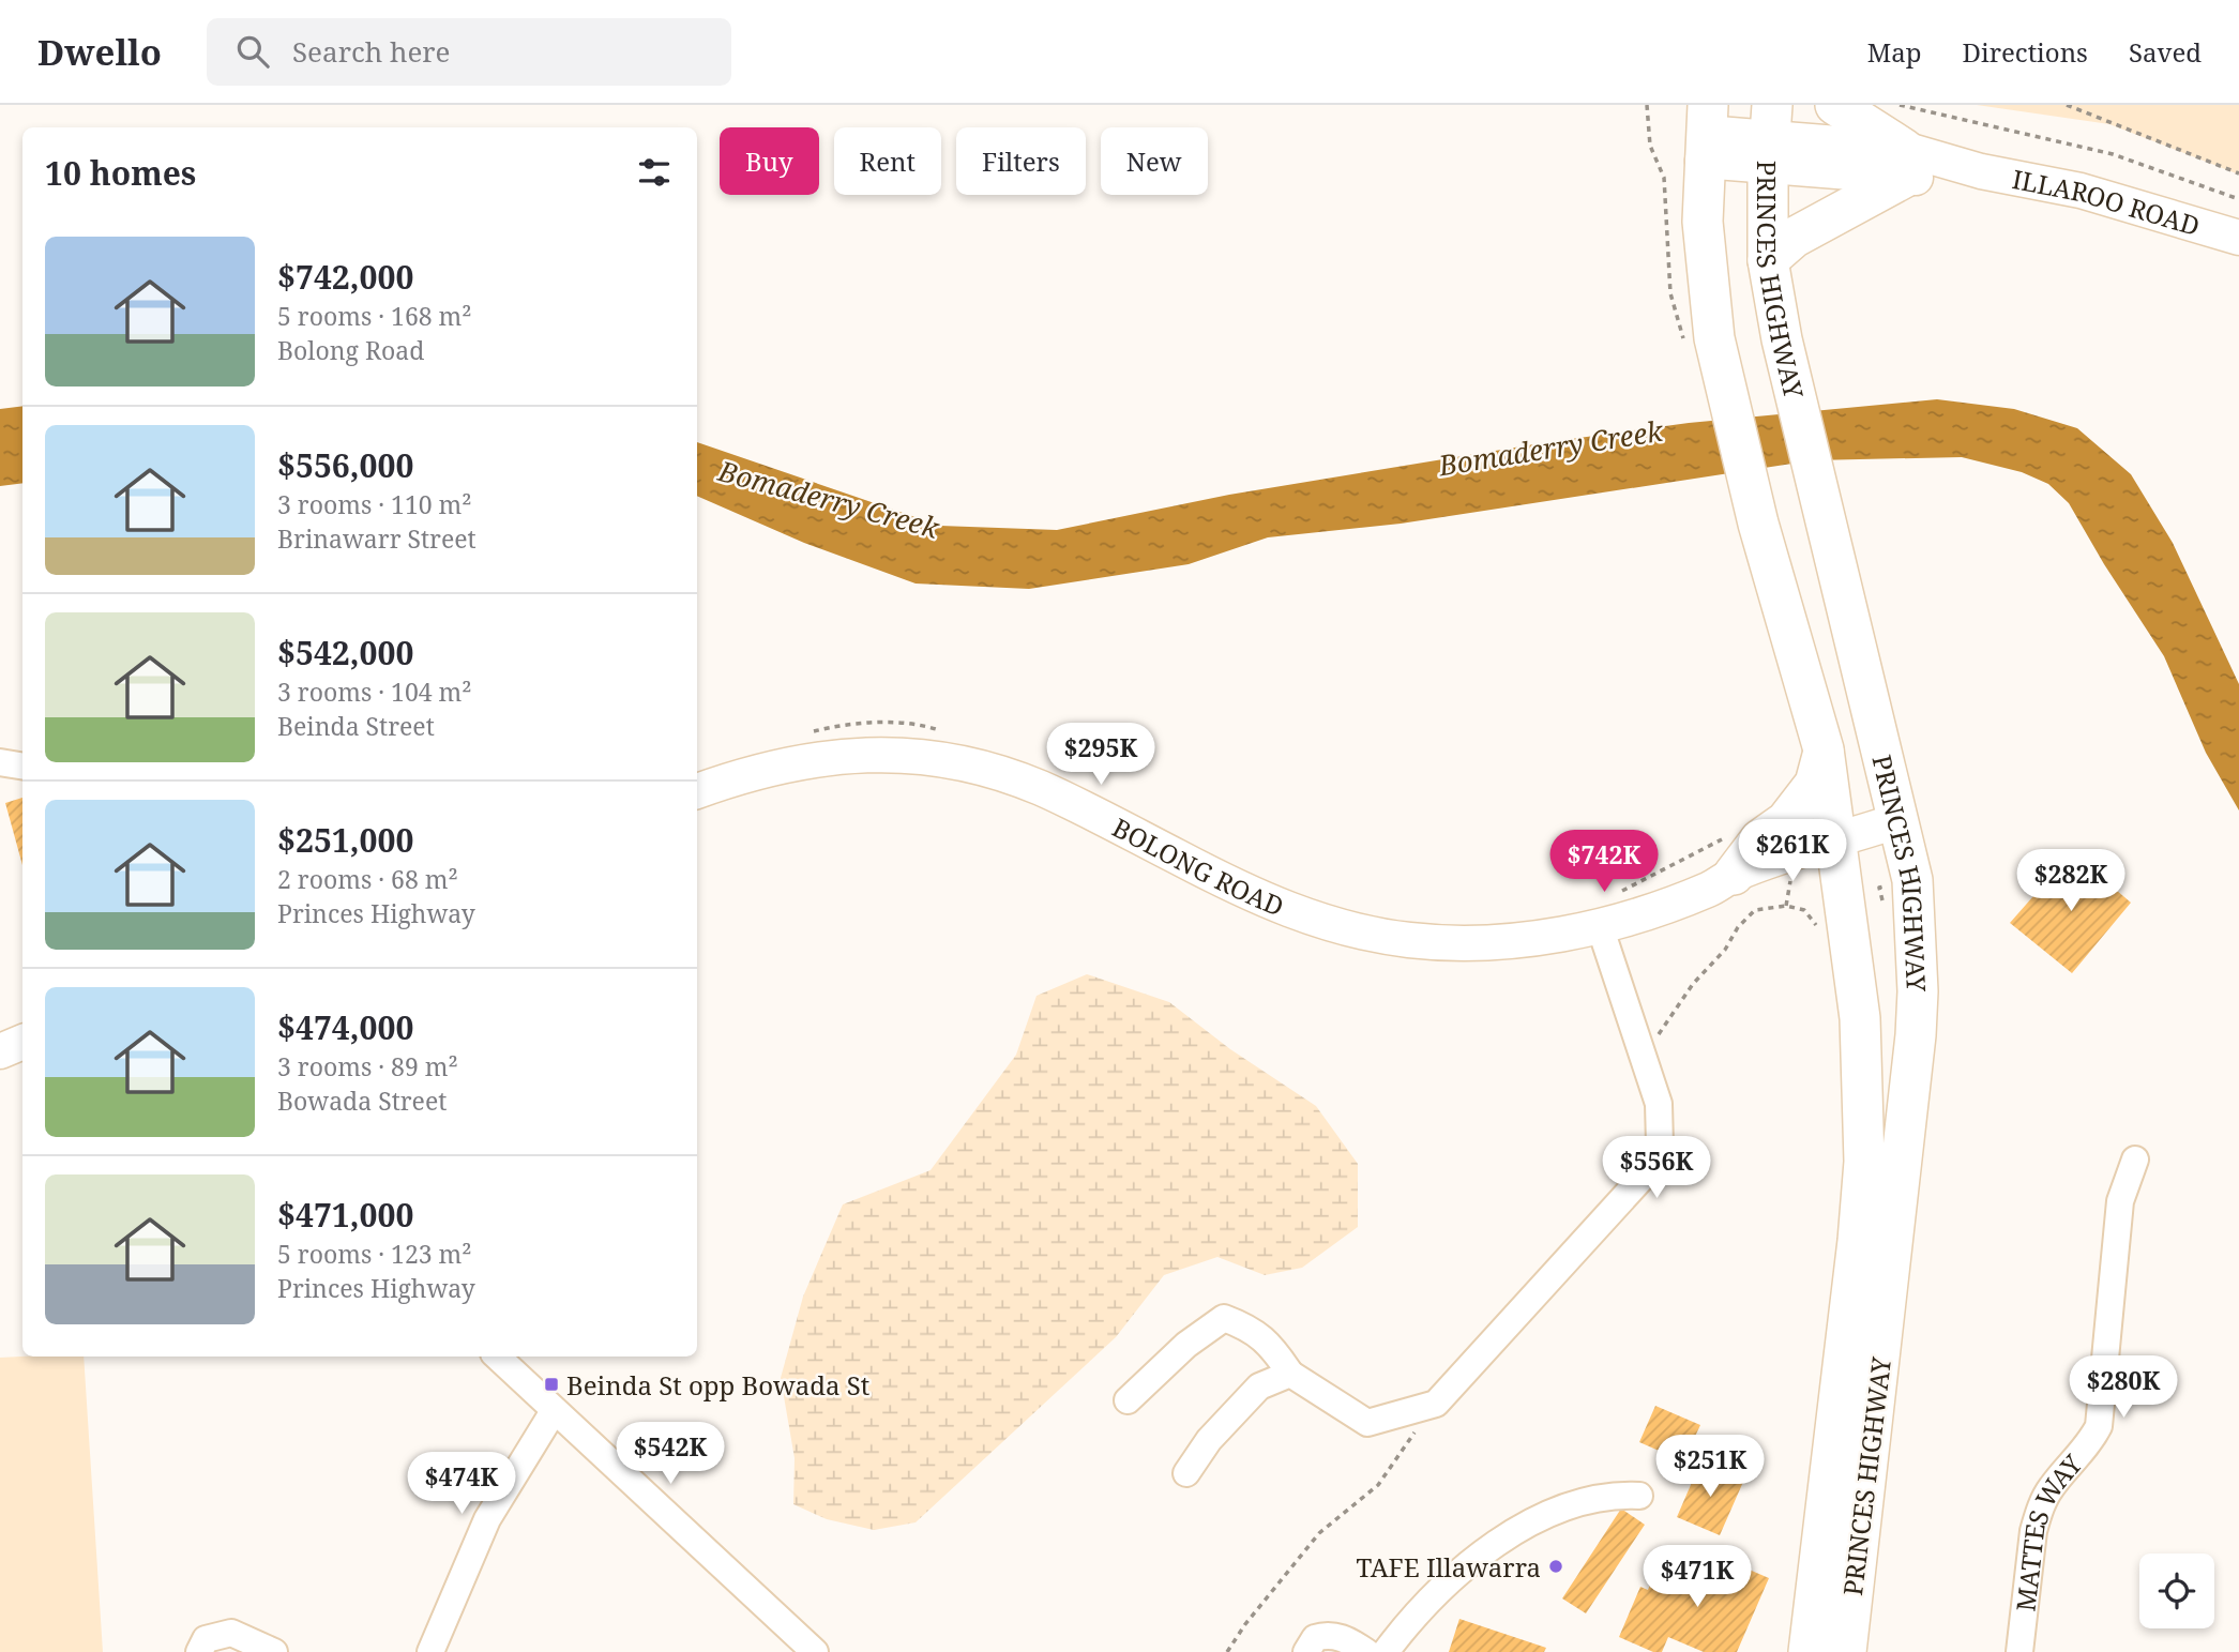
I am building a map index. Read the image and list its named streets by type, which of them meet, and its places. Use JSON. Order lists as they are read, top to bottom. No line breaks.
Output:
{"streets":{"highway":["PRINCES HIGHWAY"],"main road":["ILLAROO ROAD","BOLONG ROAD"],"street":["MATTES WAY"]},"crossings":[["ILLAROO ROAD","PRINCES HIGHWAY"],["PRINCES HIGHWAY","BOLONG ROAD"]],"water":["Bomaderry Creek"],"places":{"transit":["Beinda St opp Bowada St"],"other":["TAFE Illawarra"]},"page":{"header":"Dwello","search":"Search here","nav":["Map","Directions","Saved"],"chip":["Buy","Rent","Filters","New"],"heading":"10 homes","list":[{"name":"$742,000","note":"5 rooms · 168 m² · Bolong Road"},{"name":"$556,000","note":"3 rooms · 110 m² · Brinawarr Street"},{"name":"$542,000","note":"3 rooms · 104 m² · Beinda Street"},{"name":"$251,000","note":"2 rooms · 68 m² · Princes Highway"},{"name":"$474,000","note":"3 rooms · 89 m² · Bowada Street"},{"name":"$471,000","note":"5 rooms · 123 m² · Princes Highway"}],"price":["$295K","$261K","$742K","$282K","$556K","$280K","$542K","$251K","$474K","$471K"]}}
